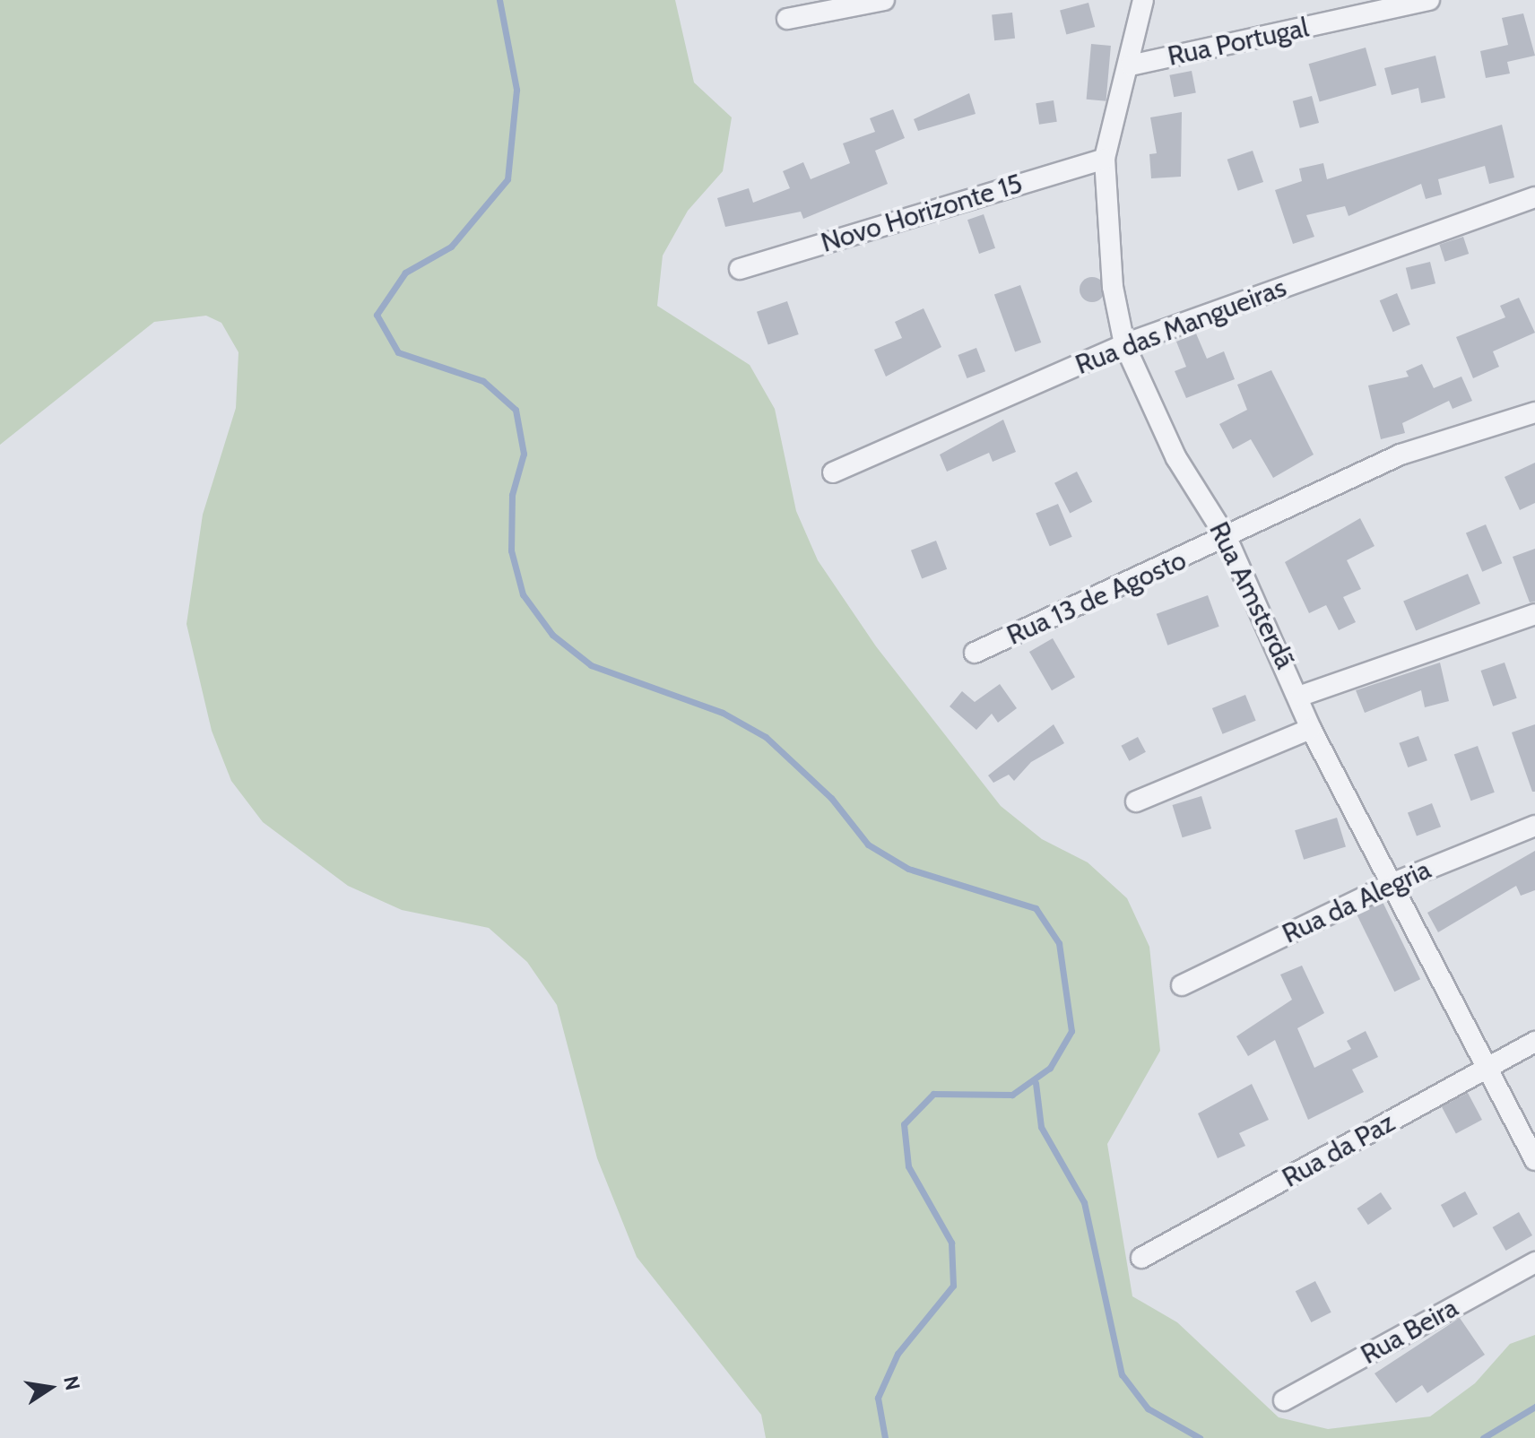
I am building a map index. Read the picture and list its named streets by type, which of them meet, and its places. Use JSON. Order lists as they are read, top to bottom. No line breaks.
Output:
{"streets":{"street":["Rua Portugal","Novo Horizonte 15","Rua das Mangueiras","Rua Amsterdã","Rua 13 de Agosto","Rua da Alegria","Rua da Paz","Rua Beira"]},"crossings":[["Rua Portugal","Rua Amsterdã"],["Novo Horizonte 15","Rua Amsterdã"],["Rua das Mangueiras","Rua Amsterdã"],["Rua Amsterdã","Rua 13 de Agosto"],["Rua Amsterdã","Rua da Alegria"],["Rua Amsterdã","Rua da Paz"]],"north":"right"}
